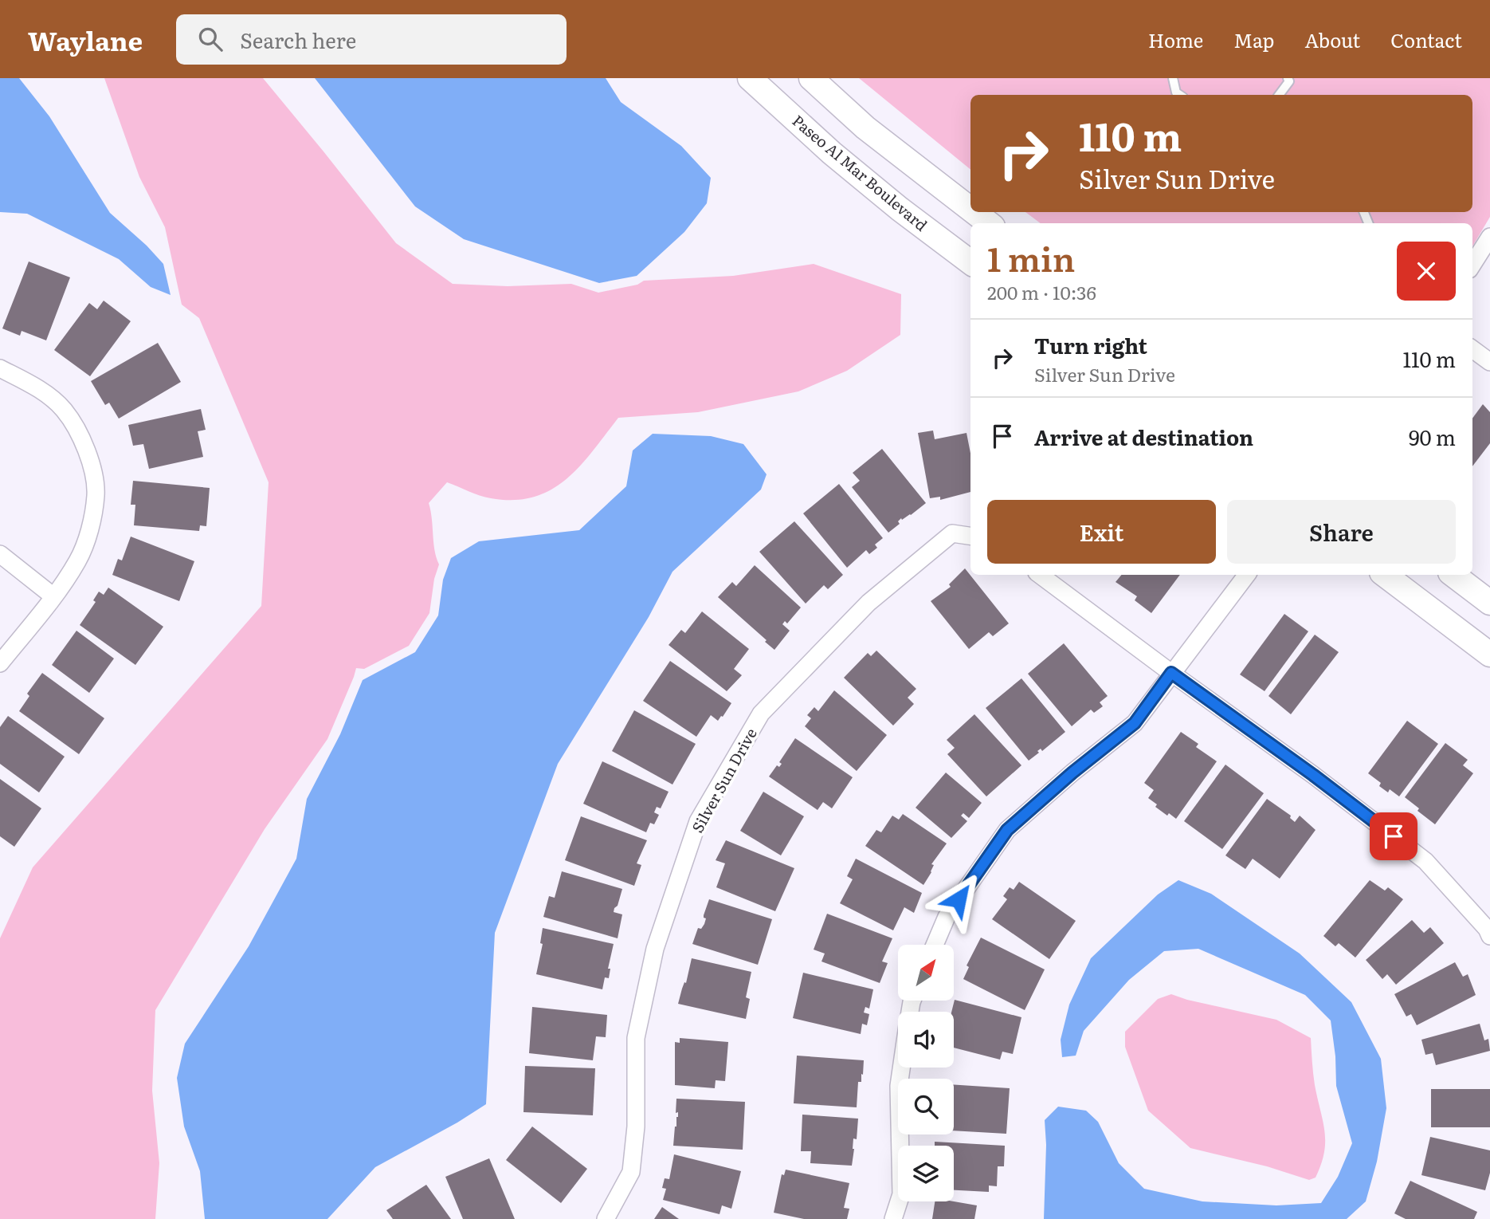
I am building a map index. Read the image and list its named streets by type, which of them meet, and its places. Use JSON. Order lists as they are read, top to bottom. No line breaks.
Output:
{"streets":{"main road":["Paseo Al Mar Boulevard"],"street":["Silver Sun Drive"]},"north":"top right","page":{"header":"Waylane","search":"Search here","nav":["Home","Map","About","Contact"],"turn":["110 m","Silver Sun Drive"],"heading":["1 min","200 m · 10:36"],"list":[{"name":"Turn right","note":"Silver Sun Drive","value":"110 m"},{"name":"Arrive at destination","value":"90 m"}],"buttons":["Exit","Share"]}}
